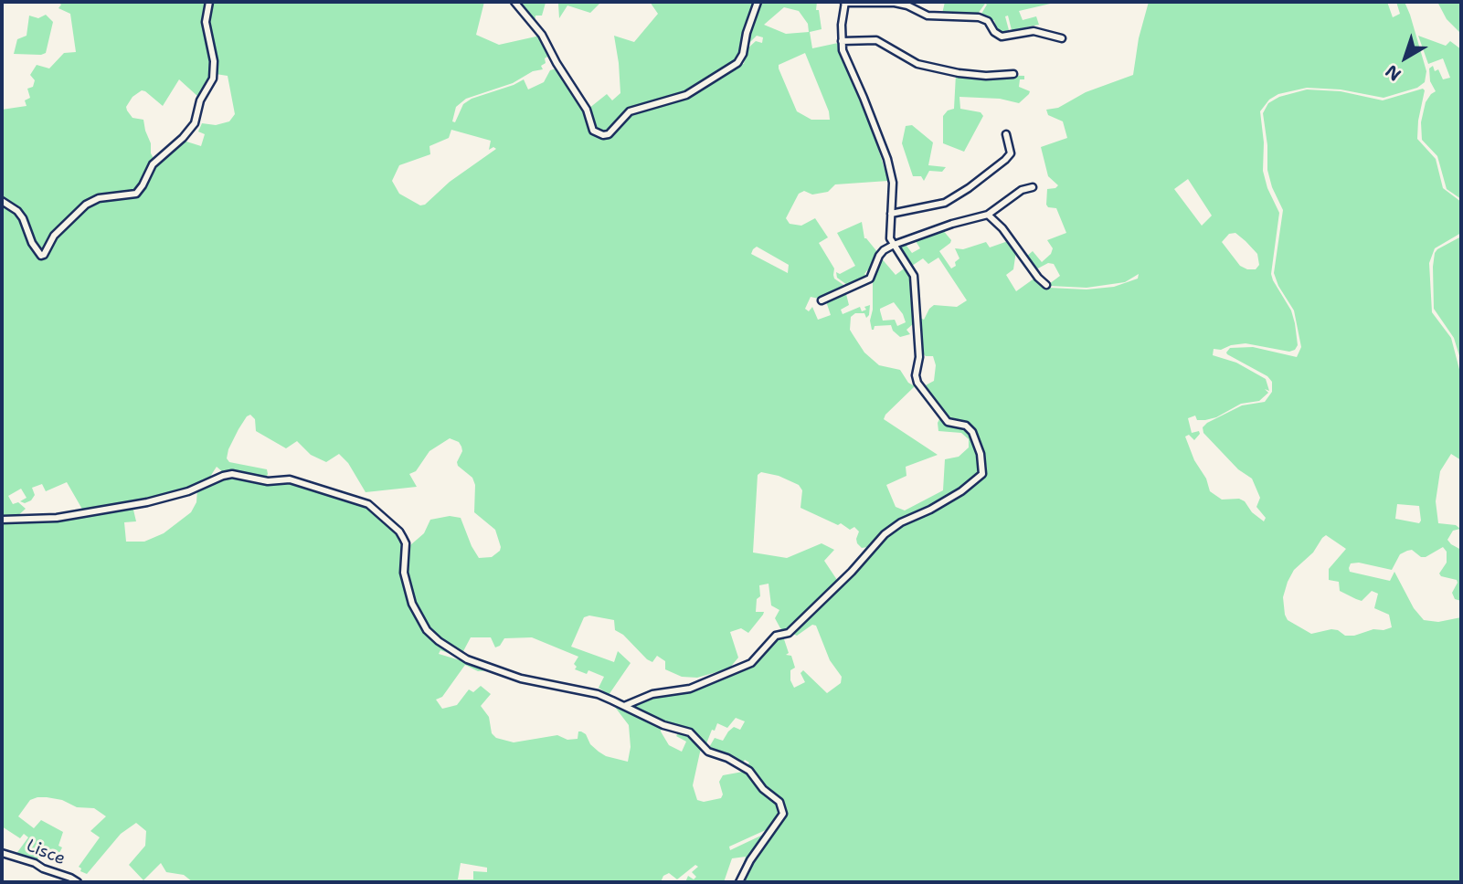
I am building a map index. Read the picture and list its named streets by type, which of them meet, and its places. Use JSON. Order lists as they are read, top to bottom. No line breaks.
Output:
{"streets":{"street":["Lisce"]},"north":"bottom left"}
